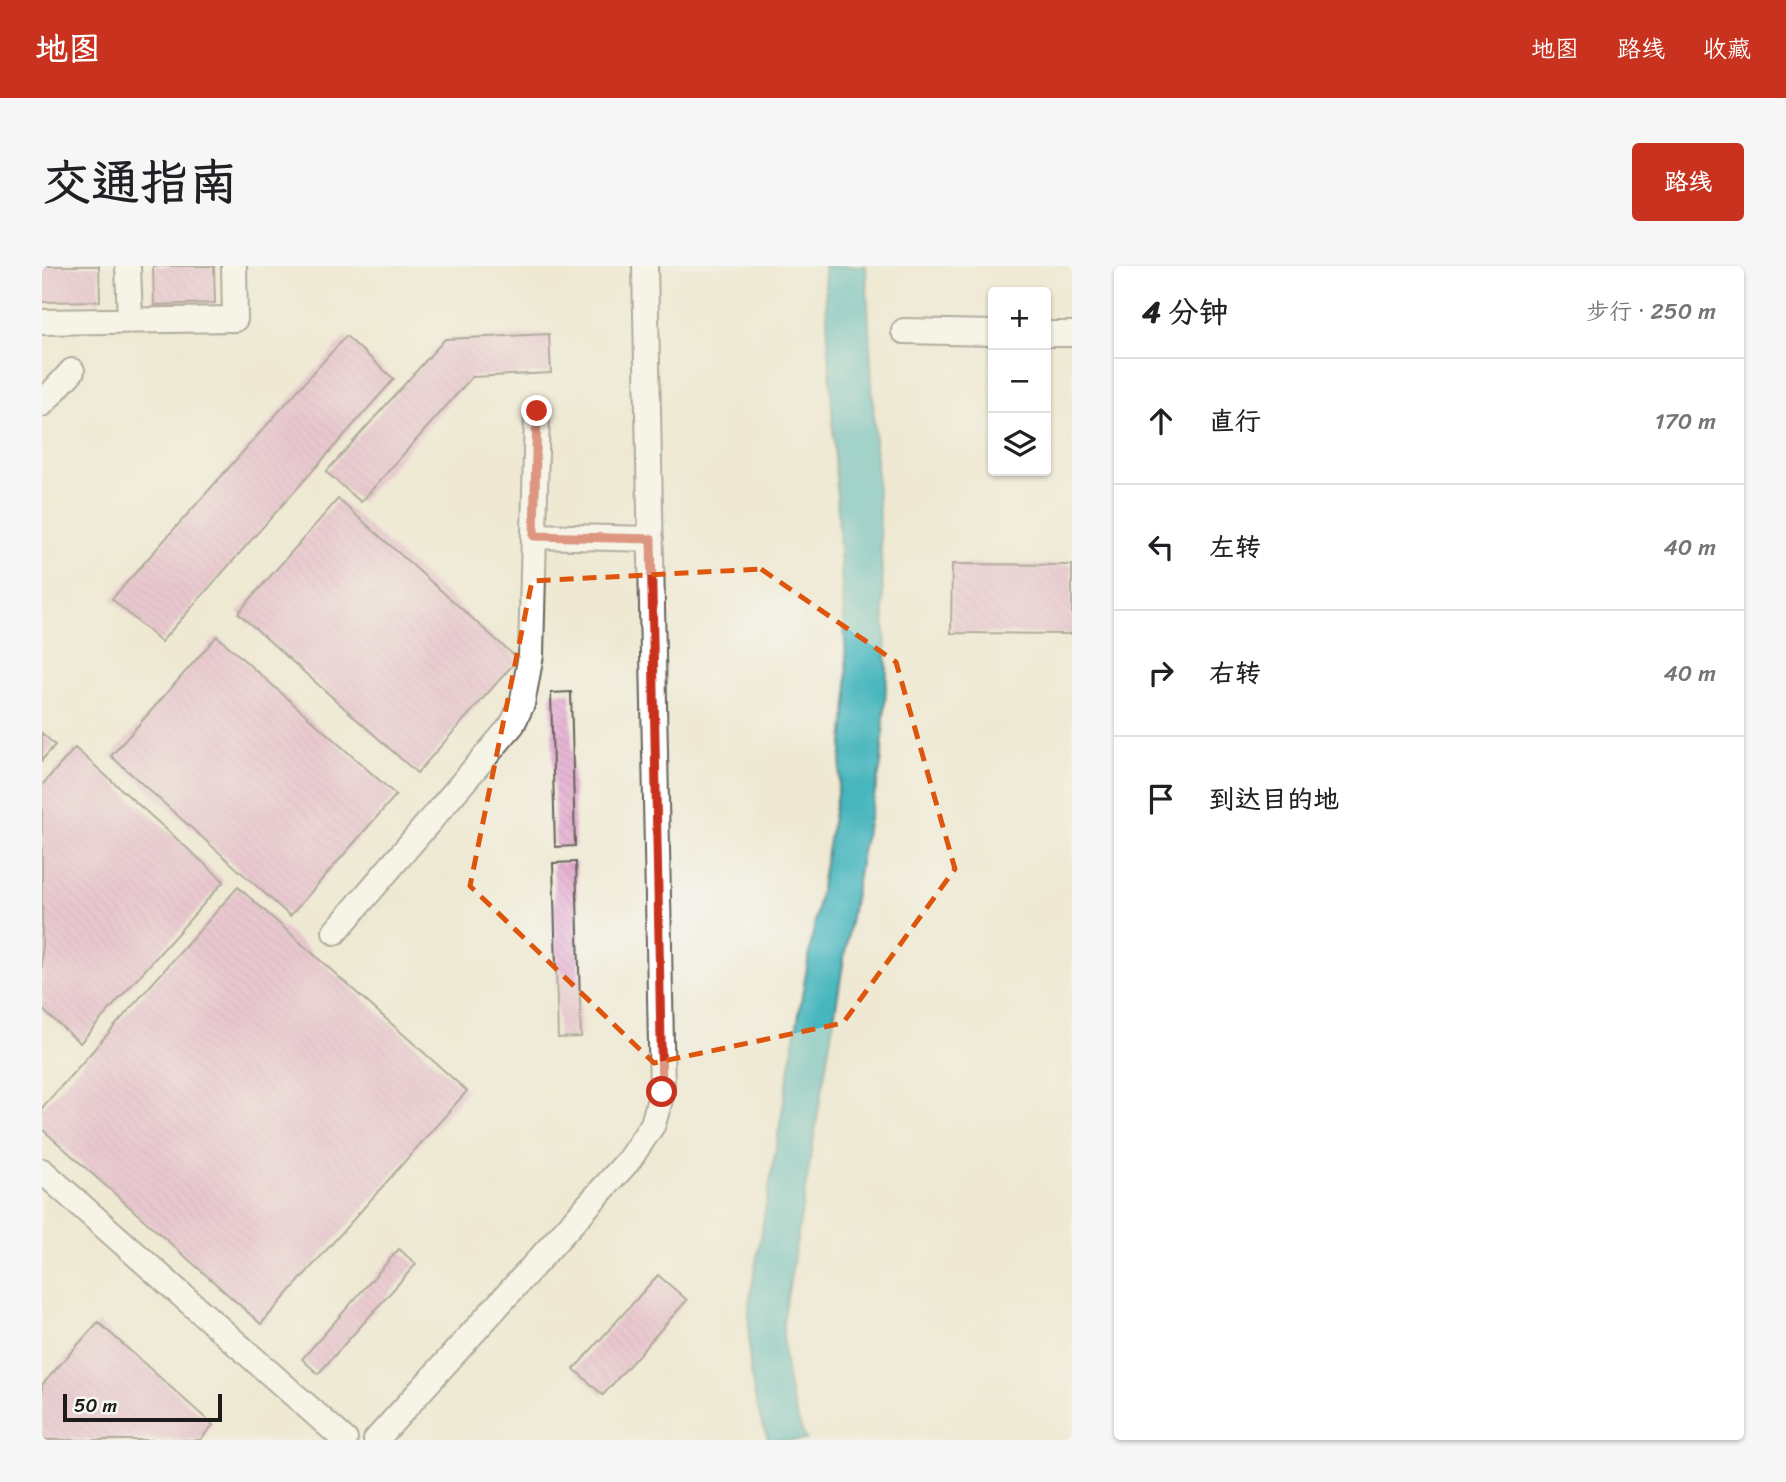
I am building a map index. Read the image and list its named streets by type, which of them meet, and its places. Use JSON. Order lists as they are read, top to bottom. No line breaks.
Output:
{"scale_bar":"50 m","page":{"header":"地图","nav":["地图","路线","收藏"],"title":"交通指南","buttons":"路线","heading":["4 分钟","步行 · 250 m"],"map_buttons":["+","−"],"list":[["直行","170 m"],["左转","40 m"],["右转","40 m"],"到达目的地"],"scale":"50 m"}}
